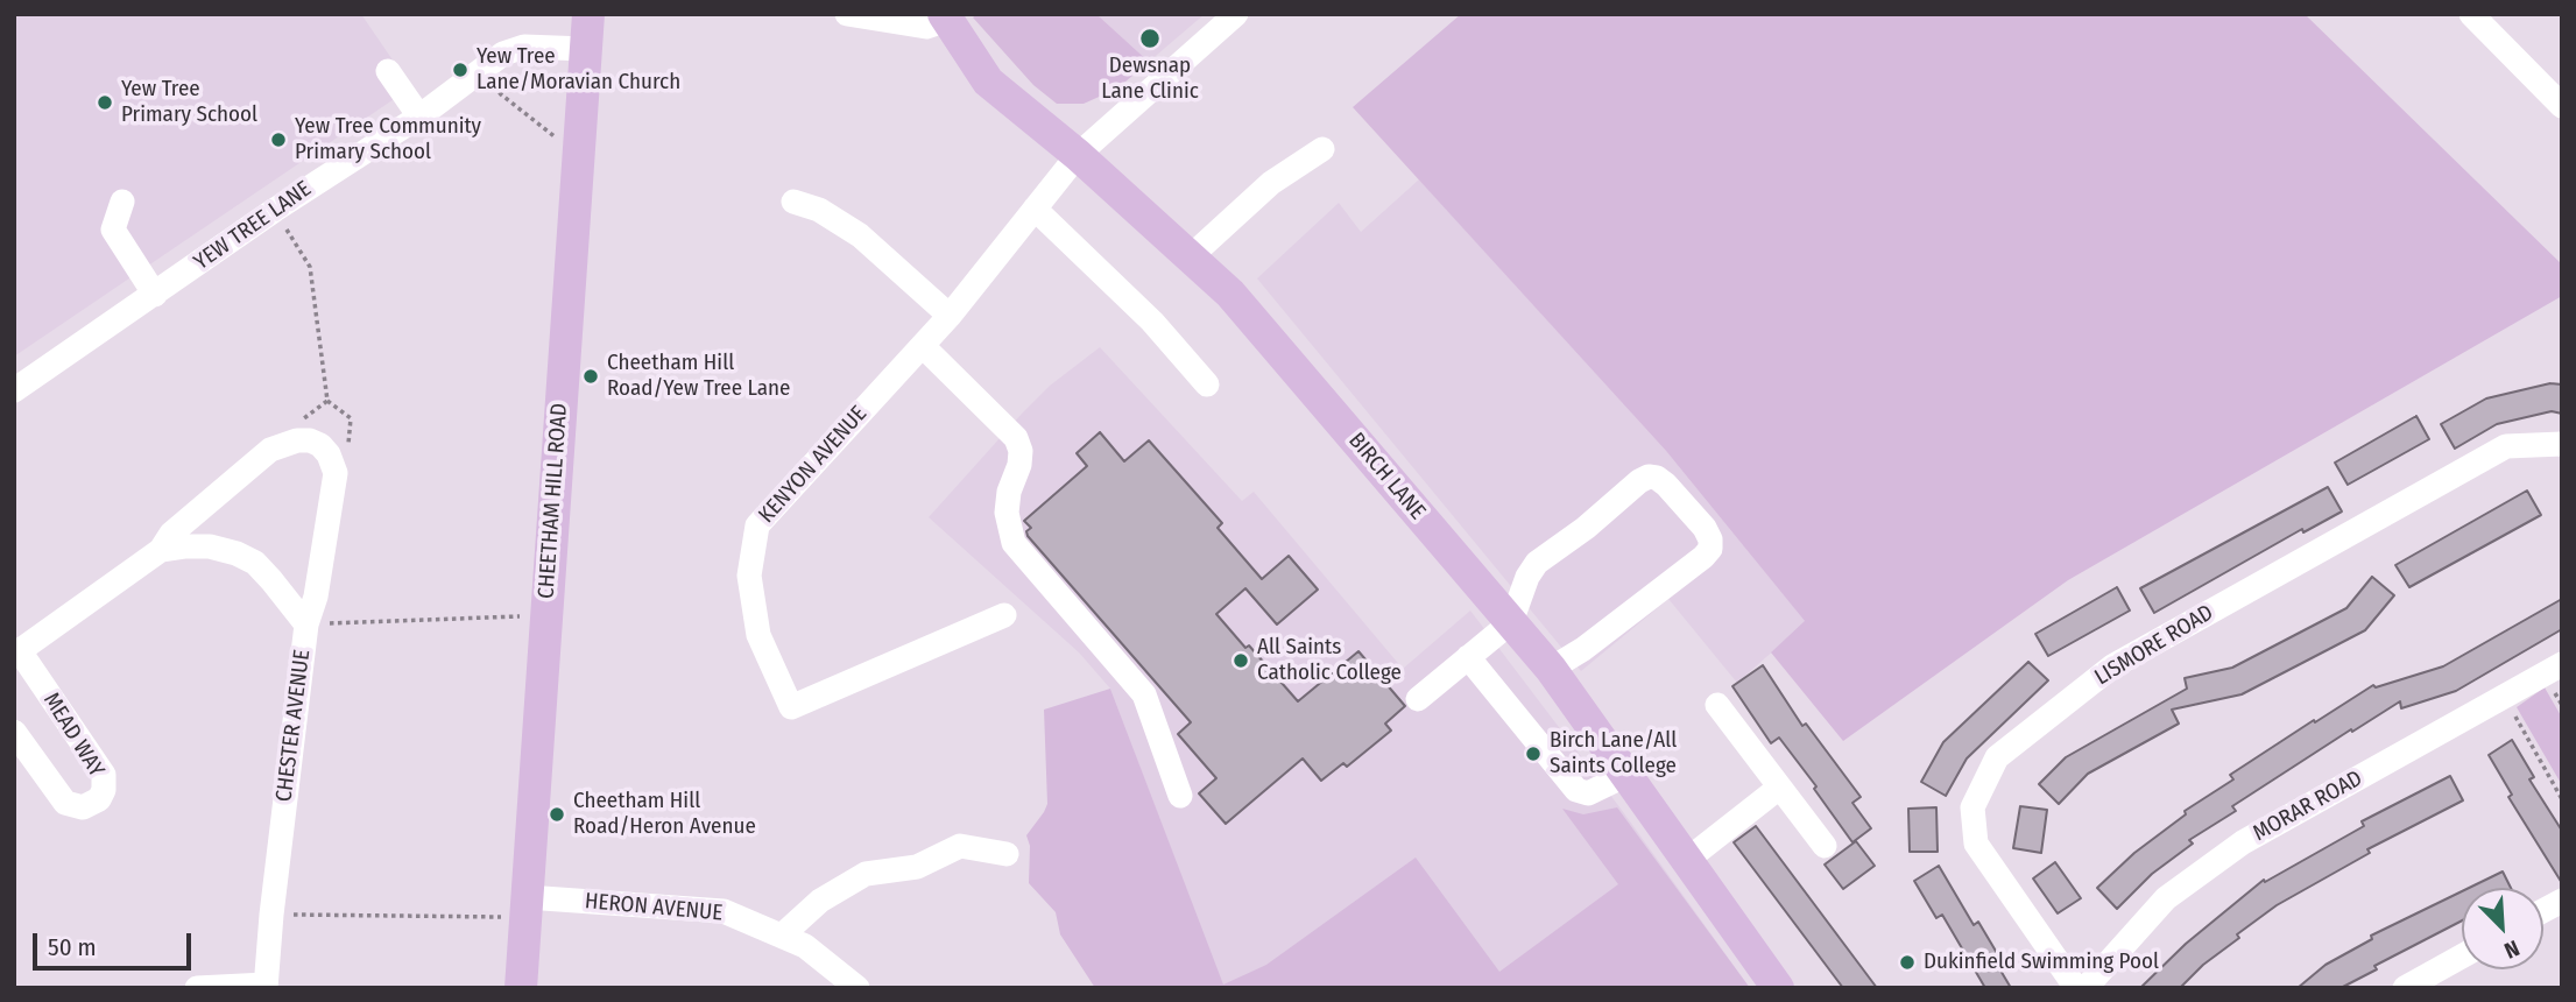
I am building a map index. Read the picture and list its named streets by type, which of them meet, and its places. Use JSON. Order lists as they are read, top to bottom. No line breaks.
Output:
{"streets":{"main road":["BIRCH LANE","CHEETHAM HILL ROAD"],"street":["YEW TREE LANE","KENYON AVENUE","LISMORE ROAD","CHESTER AVENUE","MEAD WAY","MORAR ROAD","HERON AVENUE"]},"crossings":[["YEW TREE LANE","CHEETHAM HILL ROAD"],["KENYON AVENUE","BIRCH LANE"],["CHEETHAM HILL ROAD","HERON AVENUE"]],"places":["Dewsnap Lane Clinic","Yew Tree Lane/Moravian Church","Yew Tree Primary School","Yew Tree Community Primary School","Cheetham Hill Road/Yew Tree Lane","All Saints Catholic College","Birch Lane/All Saints College","Cheetham Hill Road/Heron Avenue","Dukinfield Swimming Pool"],"scale_bar":"50 m","north":"bottom right"}
